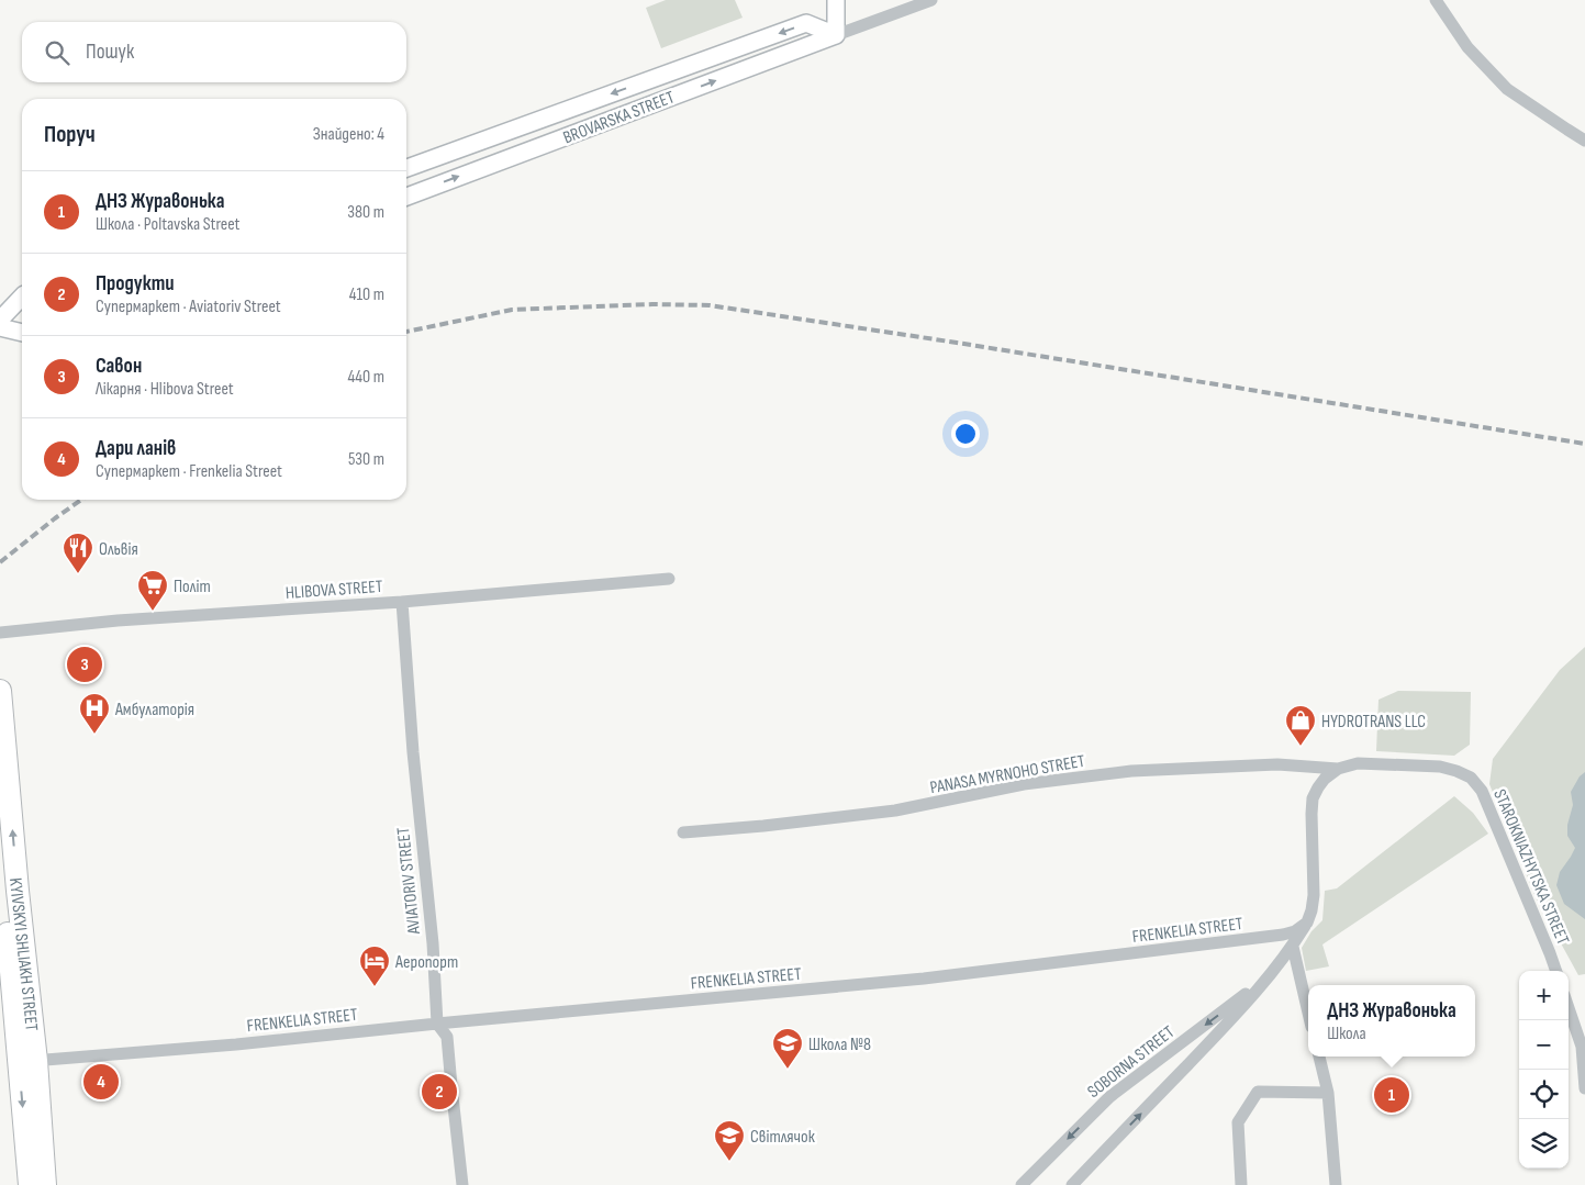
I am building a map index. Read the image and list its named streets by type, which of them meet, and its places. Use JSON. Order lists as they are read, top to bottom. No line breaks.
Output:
{"streets":{"highway":["KYIVSKYI SHLIAKH STREET"],"street":["BROVARSKA STREET","HLIBOVA STREET","PANASA MYRNOHO STREET","STAROKNIAZHYTSKA STREET","AVIATORIV STREET","FRENKELIA STREET","SOBORNA STREET"]},"crossings":[["HLIBOVA STREET","AVIATORIV STREET"],["PANASA MYRNOHO STREET","STAROKNIAZHYTSKA STREET"],["AVIATORIV STREET","FRENKELIA STREET"],["FRENKELIA STREET","KYIVSKYI SHLIAKH STREET"],["FRENKELIA STREET","SOBORNA STREET"]],"places":{"restaurant":["Ольвія"],"supermarket":["Політ"],"hospital":["Амбулаторія"],"shop":["HYDROTRANS LLC"],"hotel":["Аеропорт"],"school or university":["Школа №8","Світлячок"]},"page":{"search":"Пошук","heading":["Поруч","Знайдено: 4"],"list":[{"mark":"1","name":"ДНЗ Журавонька","note":"Школа · Poltavska Street","value":"380 m"},{"mark":"2","name":"Продукти","note":"Супермаркет · Aviatoriv Street","value":"410 m"},{"mark":"3","name":"Савон","note":"Лікарня · Hlibova Street","value":"440 m"},{"mark":"4","name":"Дари ланів","note":"Супермаркет · Frenkelia Street","value":"530 m"}],"pins":["3","4","2","1"],"map_buttons":["+","−"],"popup":["ДНЗ Журавонька","Школа"]}}
